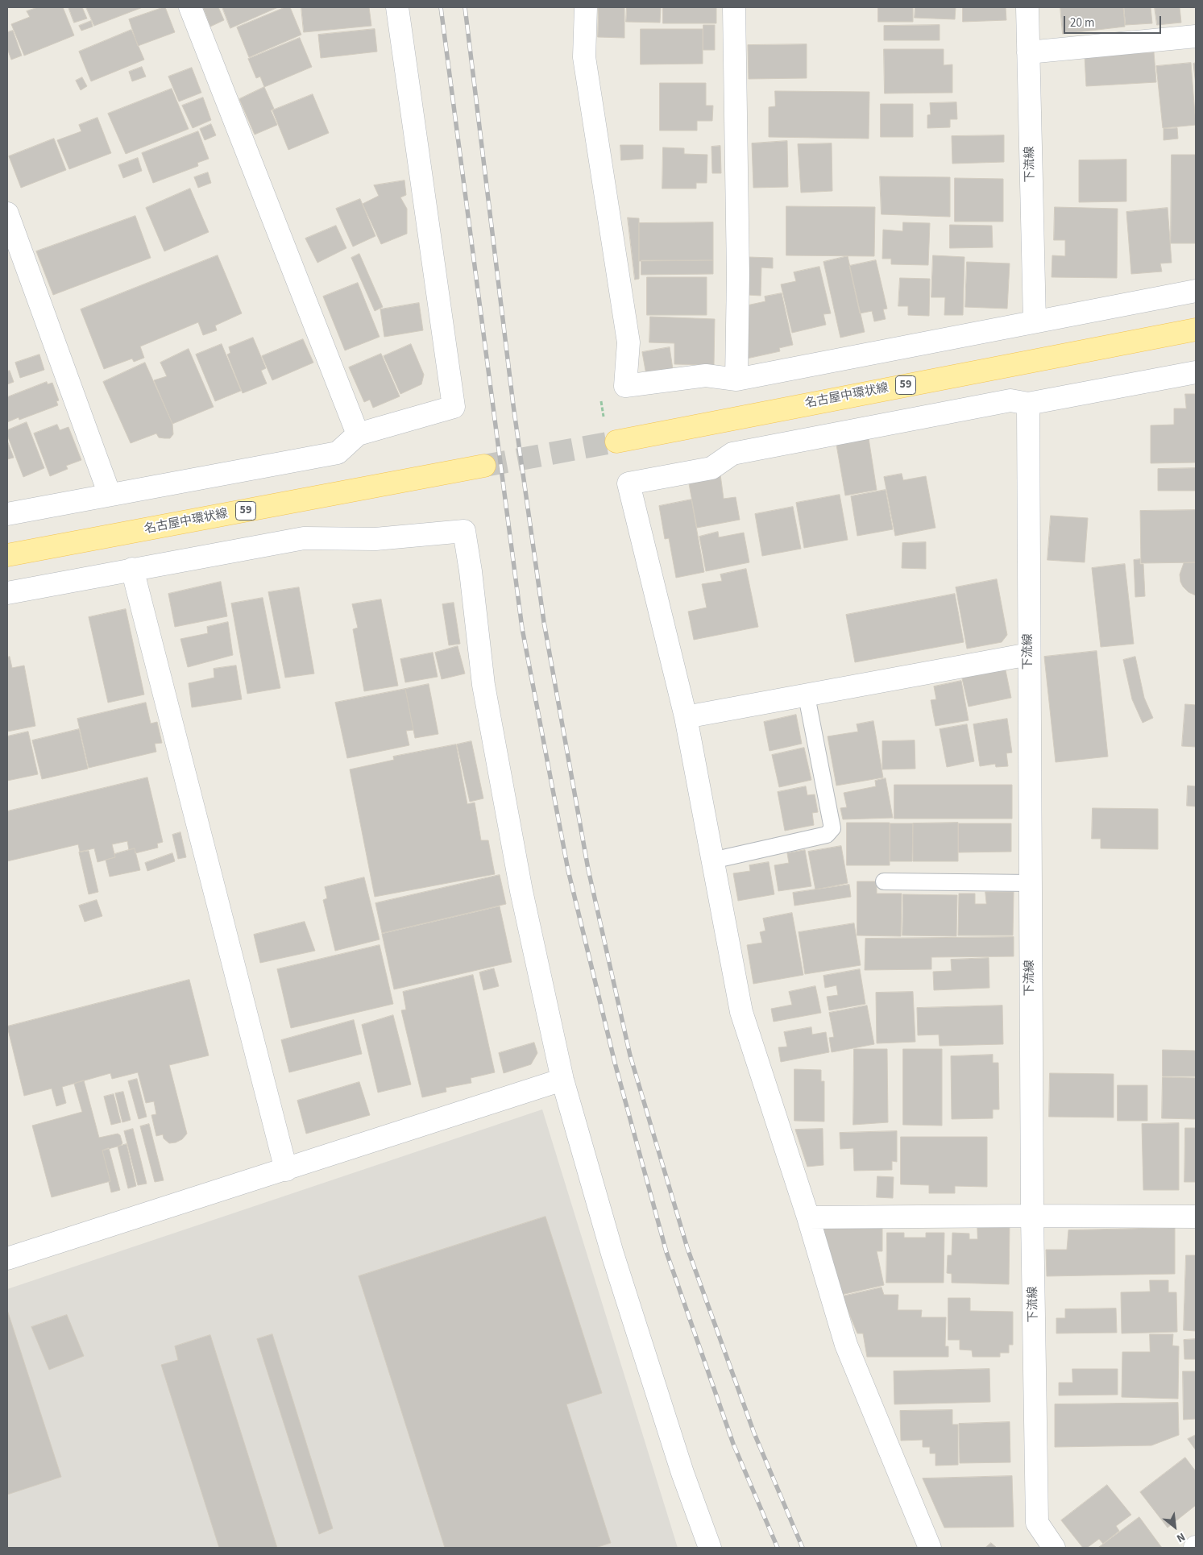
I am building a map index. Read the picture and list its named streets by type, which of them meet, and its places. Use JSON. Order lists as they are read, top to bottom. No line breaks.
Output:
{"streets":{"main road":["59","名古屋中環状線"],"street":["下流線"]},"scale_bar":"20 m","north":"bottom right"}
